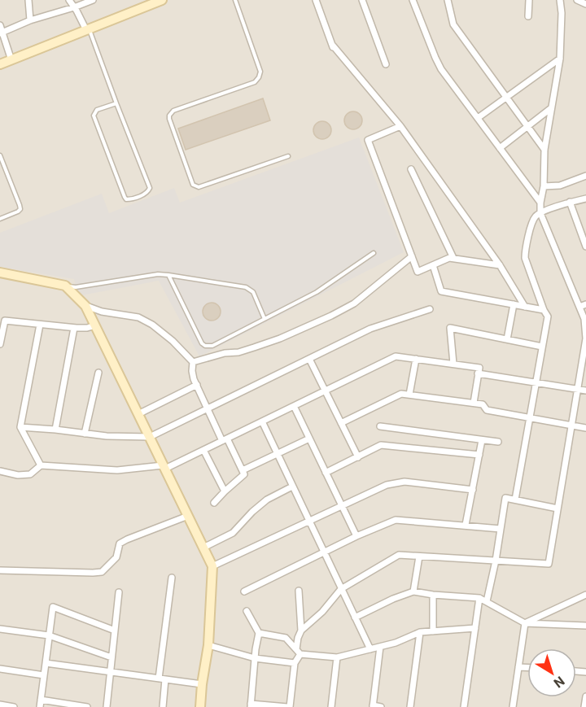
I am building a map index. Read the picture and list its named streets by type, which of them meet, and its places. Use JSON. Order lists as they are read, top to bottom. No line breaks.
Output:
{"north":"bottom right"}
